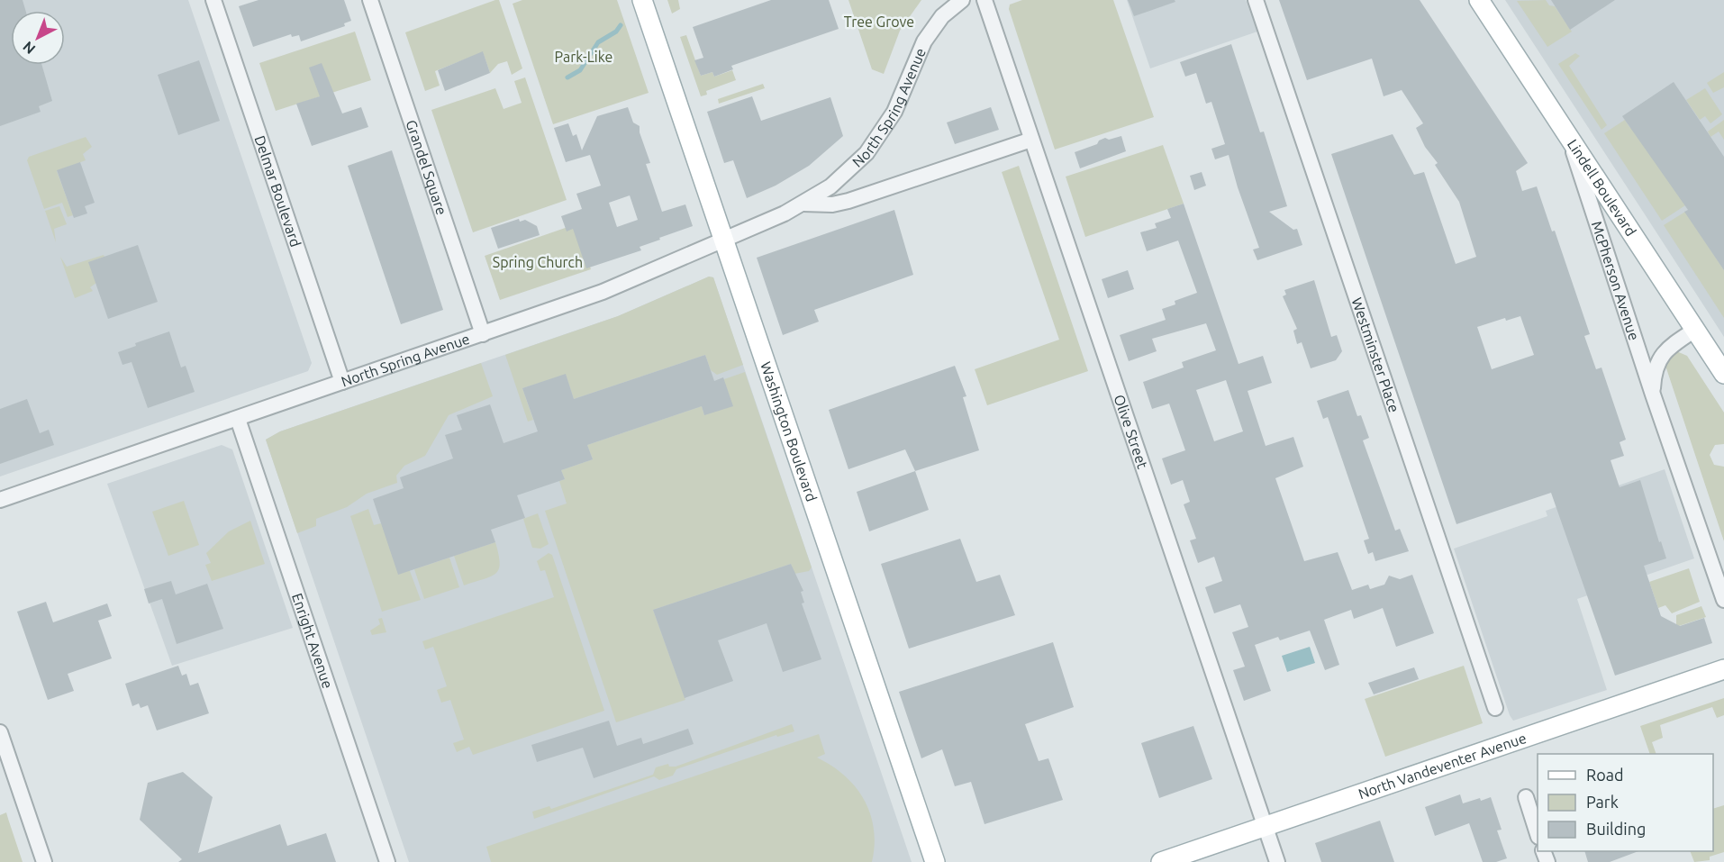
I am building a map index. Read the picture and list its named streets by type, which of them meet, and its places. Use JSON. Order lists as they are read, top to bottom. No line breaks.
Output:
{"streets":{"main road":["Lindell Boulevard","Washington Boulevard","North Vandeventer Avenue"],"street":["North Spring Avenue","Grandel Square","Delmar Boulevard","McPherson Avenue","Westminster Place","Olive Street","Enright Avenue"]},"crossings":[["North Spring Avenue","Grandel Square"],["North Spring Avenue","Delmar Boulevard"],["North Spring Avenue","Washington Boulevard"],["North Spring Avenue","Olive Street"],["North Spring Avenue","Enright Avenue"],["Lindell Boulevard","McPherson Avenue"],["Olive Street","North Vandeventer Avenue"]],"parks":["Tree Grove","Park-Like","Spring Church"],"legend":["Road","Park","Building"],"north":"bottom left"}
